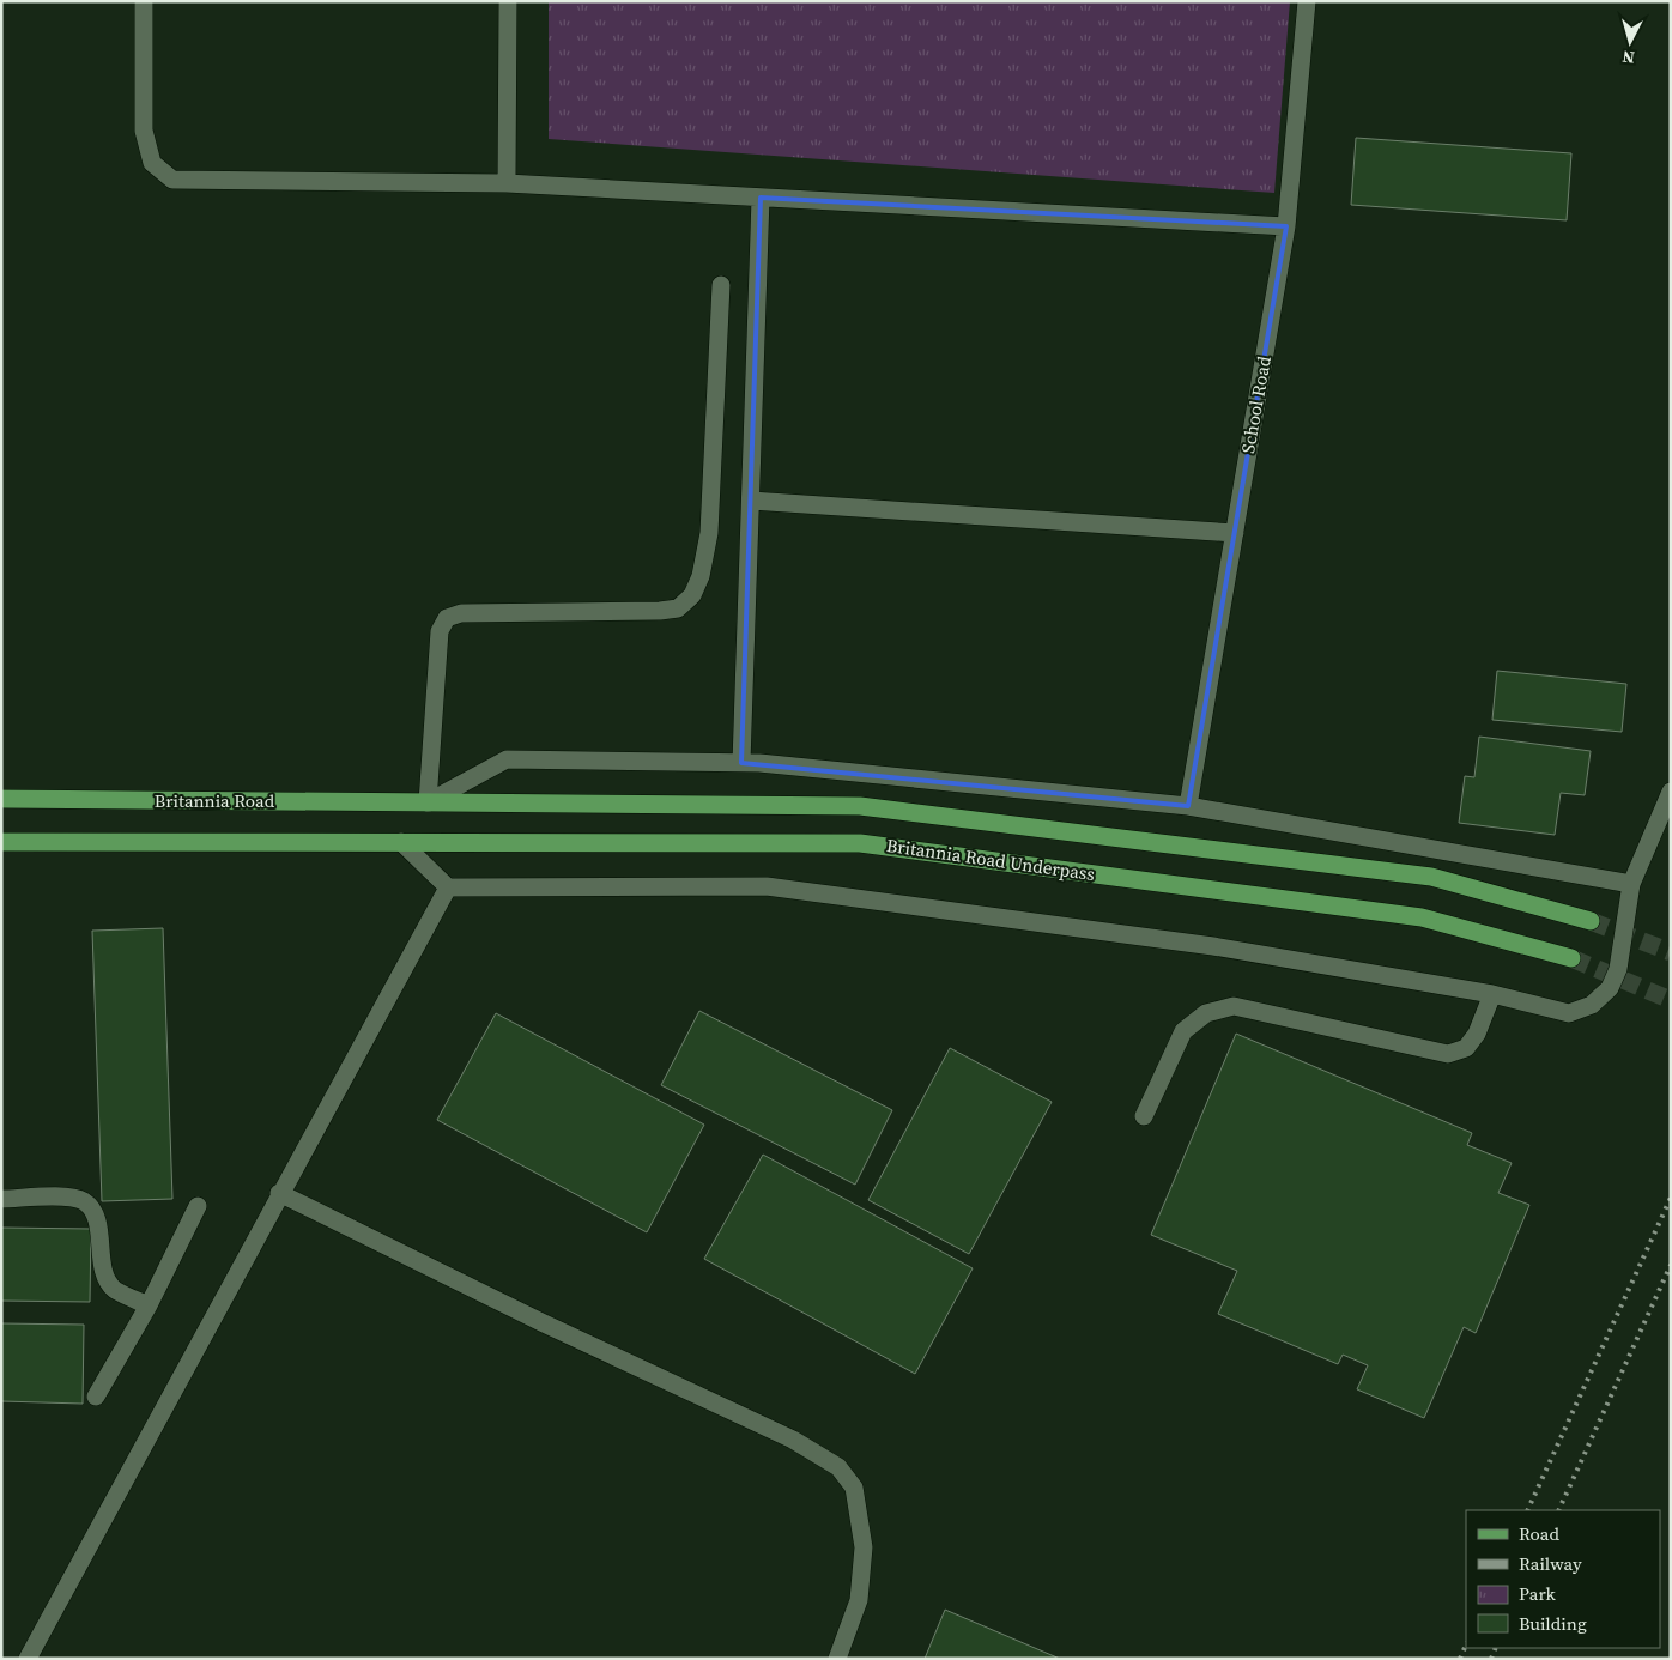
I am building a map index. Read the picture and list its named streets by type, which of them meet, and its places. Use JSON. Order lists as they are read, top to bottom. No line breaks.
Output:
{"streets":{"main road":["Britannia Road","Britannia Road Underpass"],"street":["School Road"]},"crossings":[["Britannia Road","Britannia Road Underpass"]],"legend":["Road","Railway","Park","Building"],"north":"bottom"}
